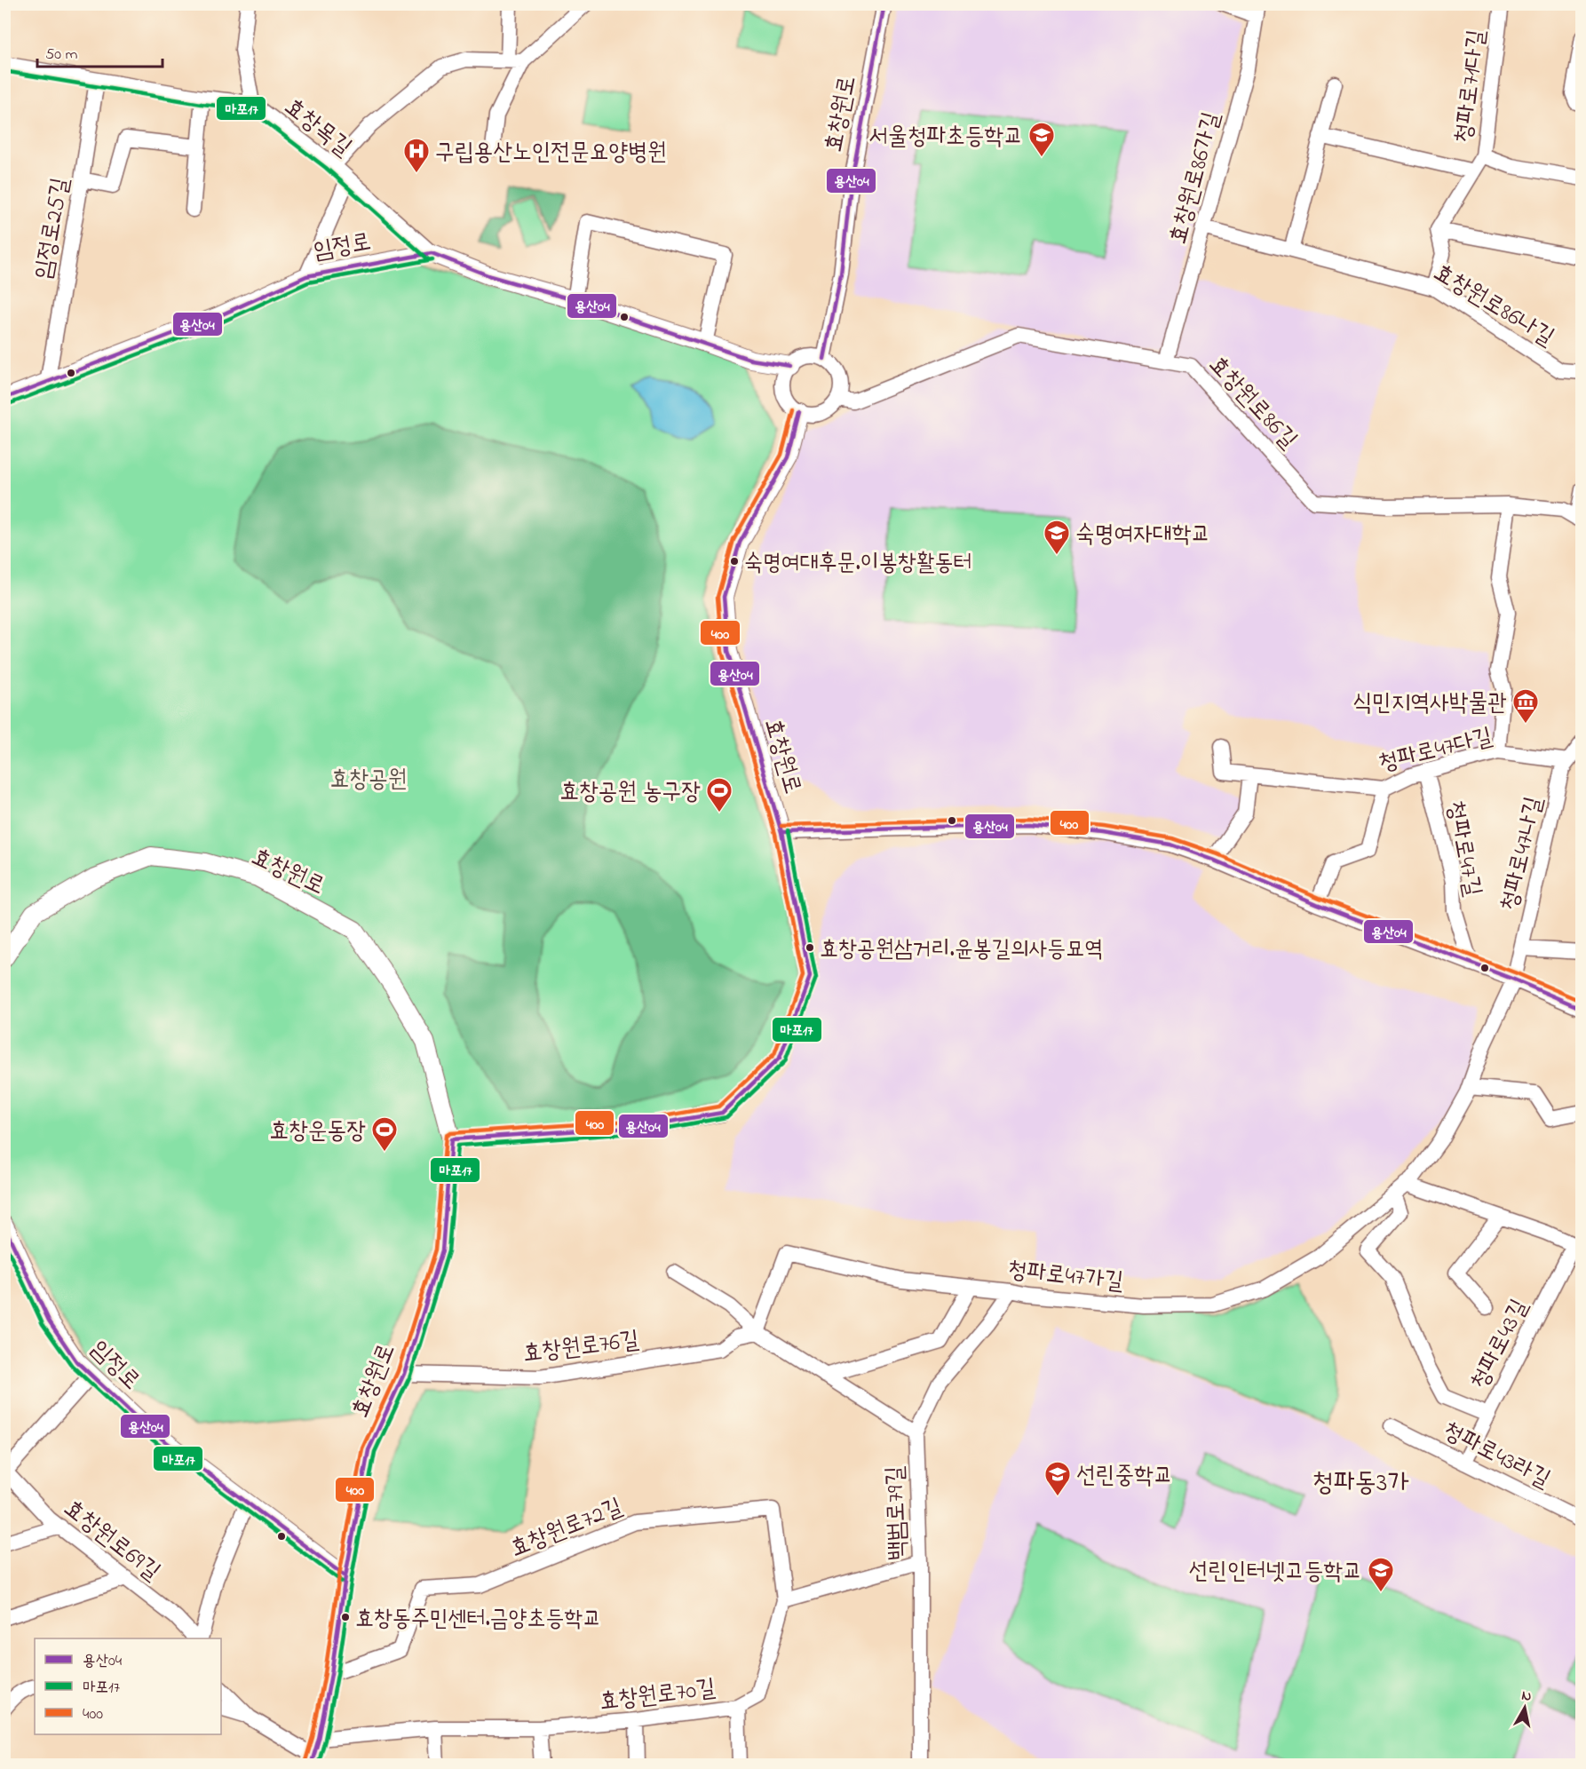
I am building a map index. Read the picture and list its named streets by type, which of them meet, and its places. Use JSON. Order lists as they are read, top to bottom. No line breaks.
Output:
{"streets":{"street":["청파로71다길","효창원로","효창목길","효창원로86가길","임정로25길","임정로","효창원로86나길","효창원로86길","청파로47다길","청파로47길","청파로47나길","청파로47가길","청파로43길","효창원로76길","청파로43라길","백범로79길","효창원로72길","효창원로69길","효창원로70길"]},"crossings":[["효창원로","임정로"],["효창원로","효창원로86길"],["효창원로","효창원로76길"],["효창원로","효창원로72길"],["효창원로","효창원로70길"],["효창목길","임정로"],["효창원로86가길","효창원로86나길"],["효창원로86가길","효창원로86길"],["임정로25길","임정로"],["임정로","효창원로69길"],["청파로47다길","청파로47길"],["청파로47다길","청파로47나길"],["청파로47나길","청파로47가길"],["청파로47가길","청파로43길"],["청파로47가길","효창원로76길"],["청파로47가길","백범로79길"],["청파로43길","청파로43라길"],["효창원로72길","효창원로70길"]],"districts":["청파동3가"],"parks":["효창공원"],"places":{"school or university":["서울청파초등학교","숙명여자대학교","선린중학교","선린인터넷고등학교"],"hospital":["구립용산노인전문요양병원"],"other":["숙명여대후문.이봉창활동터","효창공원삼거리.윤봉길의사등묘역","효창동주민센터.금양초등학교"],"museum":["식민지역사박물관"],"sports":["효창공원 농구장","효창운동장"]},"lines":["transit line 용산04","transit line 마포17","transit line 400"],"legend":["용산04","마포17","400"],"scale_bar":"50 m","north":"top"}
